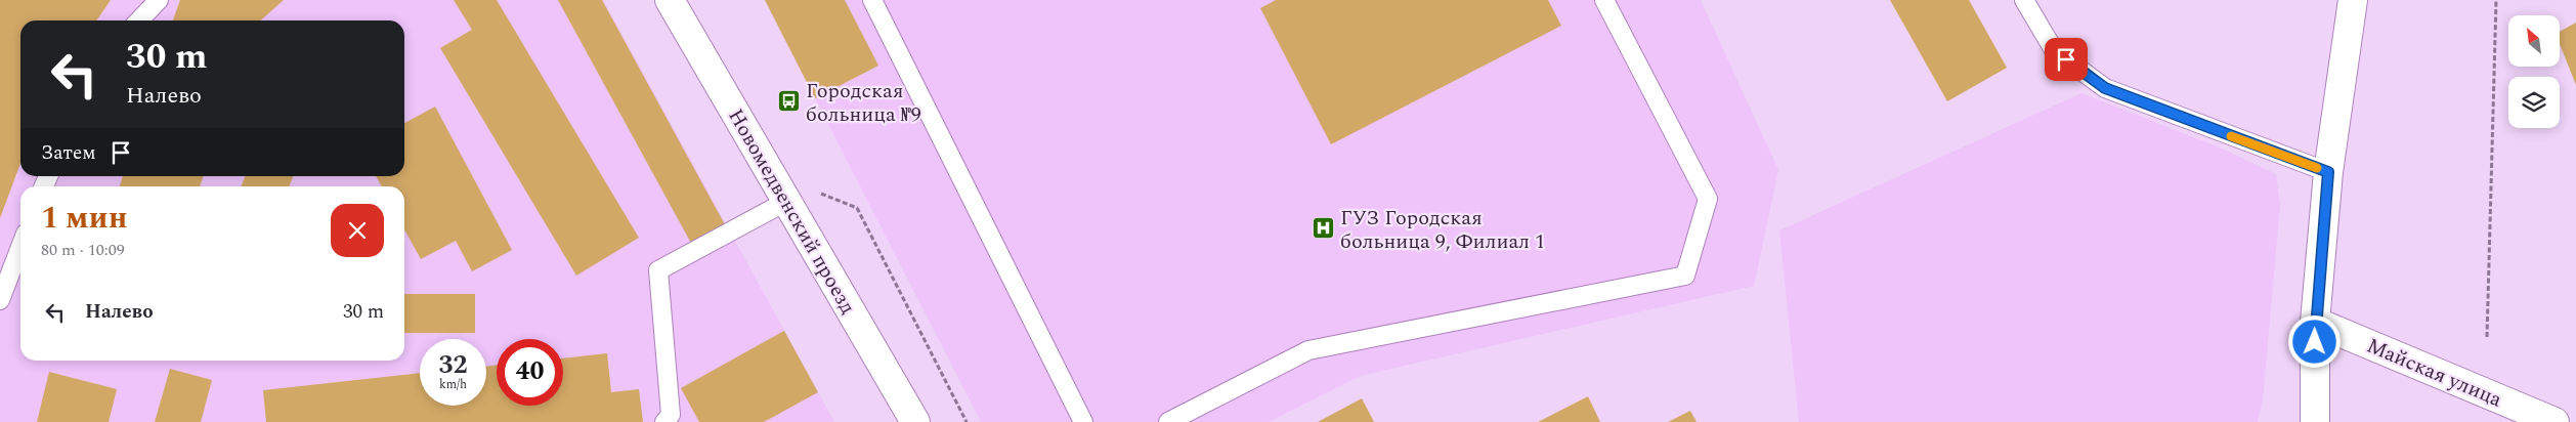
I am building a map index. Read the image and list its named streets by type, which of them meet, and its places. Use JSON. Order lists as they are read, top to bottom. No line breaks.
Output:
{"streets":{"street":["Новомедвенский проезд","Майская улица"]},"places":{"bus stop":["Городская больница №9"],"hospital":["ГУЗ Городская больница 9, Филиал 1"]},"north":"top left","page":{"turn":["30 m","Налево"],"then":"Затем","heading":["1 мин","80 m · 10:09"],"list":[{"name":"Налево","value":"30 m"}],"speed":"32 km/h","limit":"40"}}
